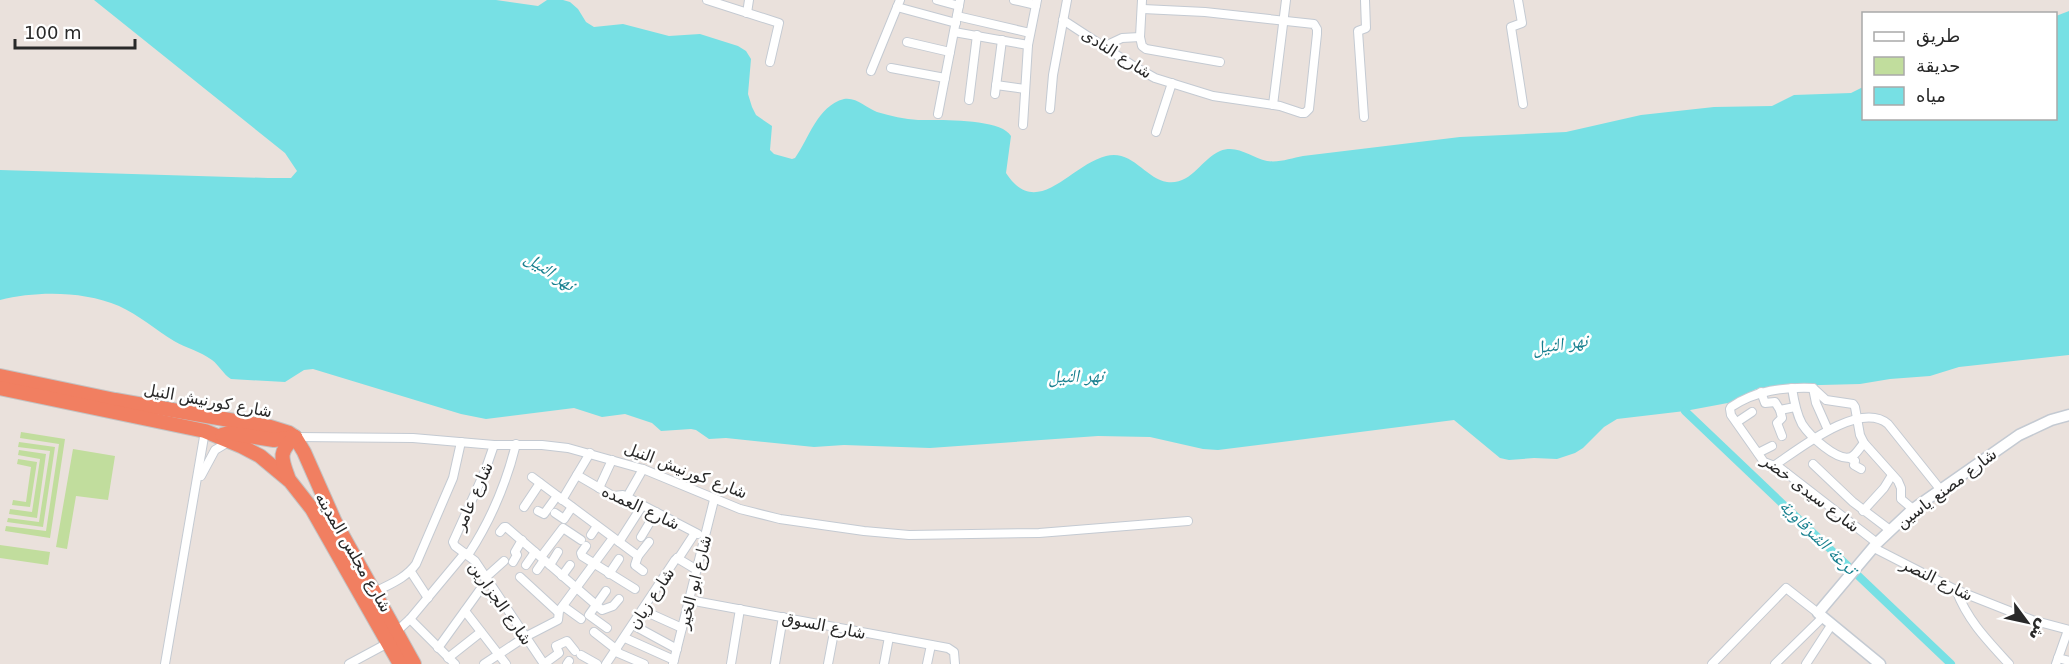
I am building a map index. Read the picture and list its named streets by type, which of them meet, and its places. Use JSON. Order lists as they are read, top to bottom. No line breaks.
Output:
{"streets":{"highway":["شارع كورنيش النيل","شارع مجلس المدينه"],"main road":["شارع مصنع ياسين"],"street":["شارع النادى","شارع سيدى خضر","شارع عامر","شارع العمده","شارع النصر","شارع ابو الخير","شارع زيان","شارع الجزارين","شارع السوق"]},"crossings":[["شارع كورنيش النيل","شارع عامر"],["شارع كورنيش النيل","شارع مجلس المدينه"],["شارع كورنيش النيل","شارع ابو الخير"],["شارع مصنع ياسين","شارع سيدى خضر"],["شارع مصنع ياسين","شارع النصر"],["شارع سيدى خضر","شارع النصر"],["شارع عامر","شارع الجزارين"],["شارع العمده","شارع ابو الخير"],["شارع العمده","شارع زيان"],["شارع ابو الخير","شارع السوق"]],"water":["نهر النيل","ترعة الشرقاوية"],"legend":["طريق","حديقة","مياه"],"scale_bar":"100 m","north":"bottom right"}
